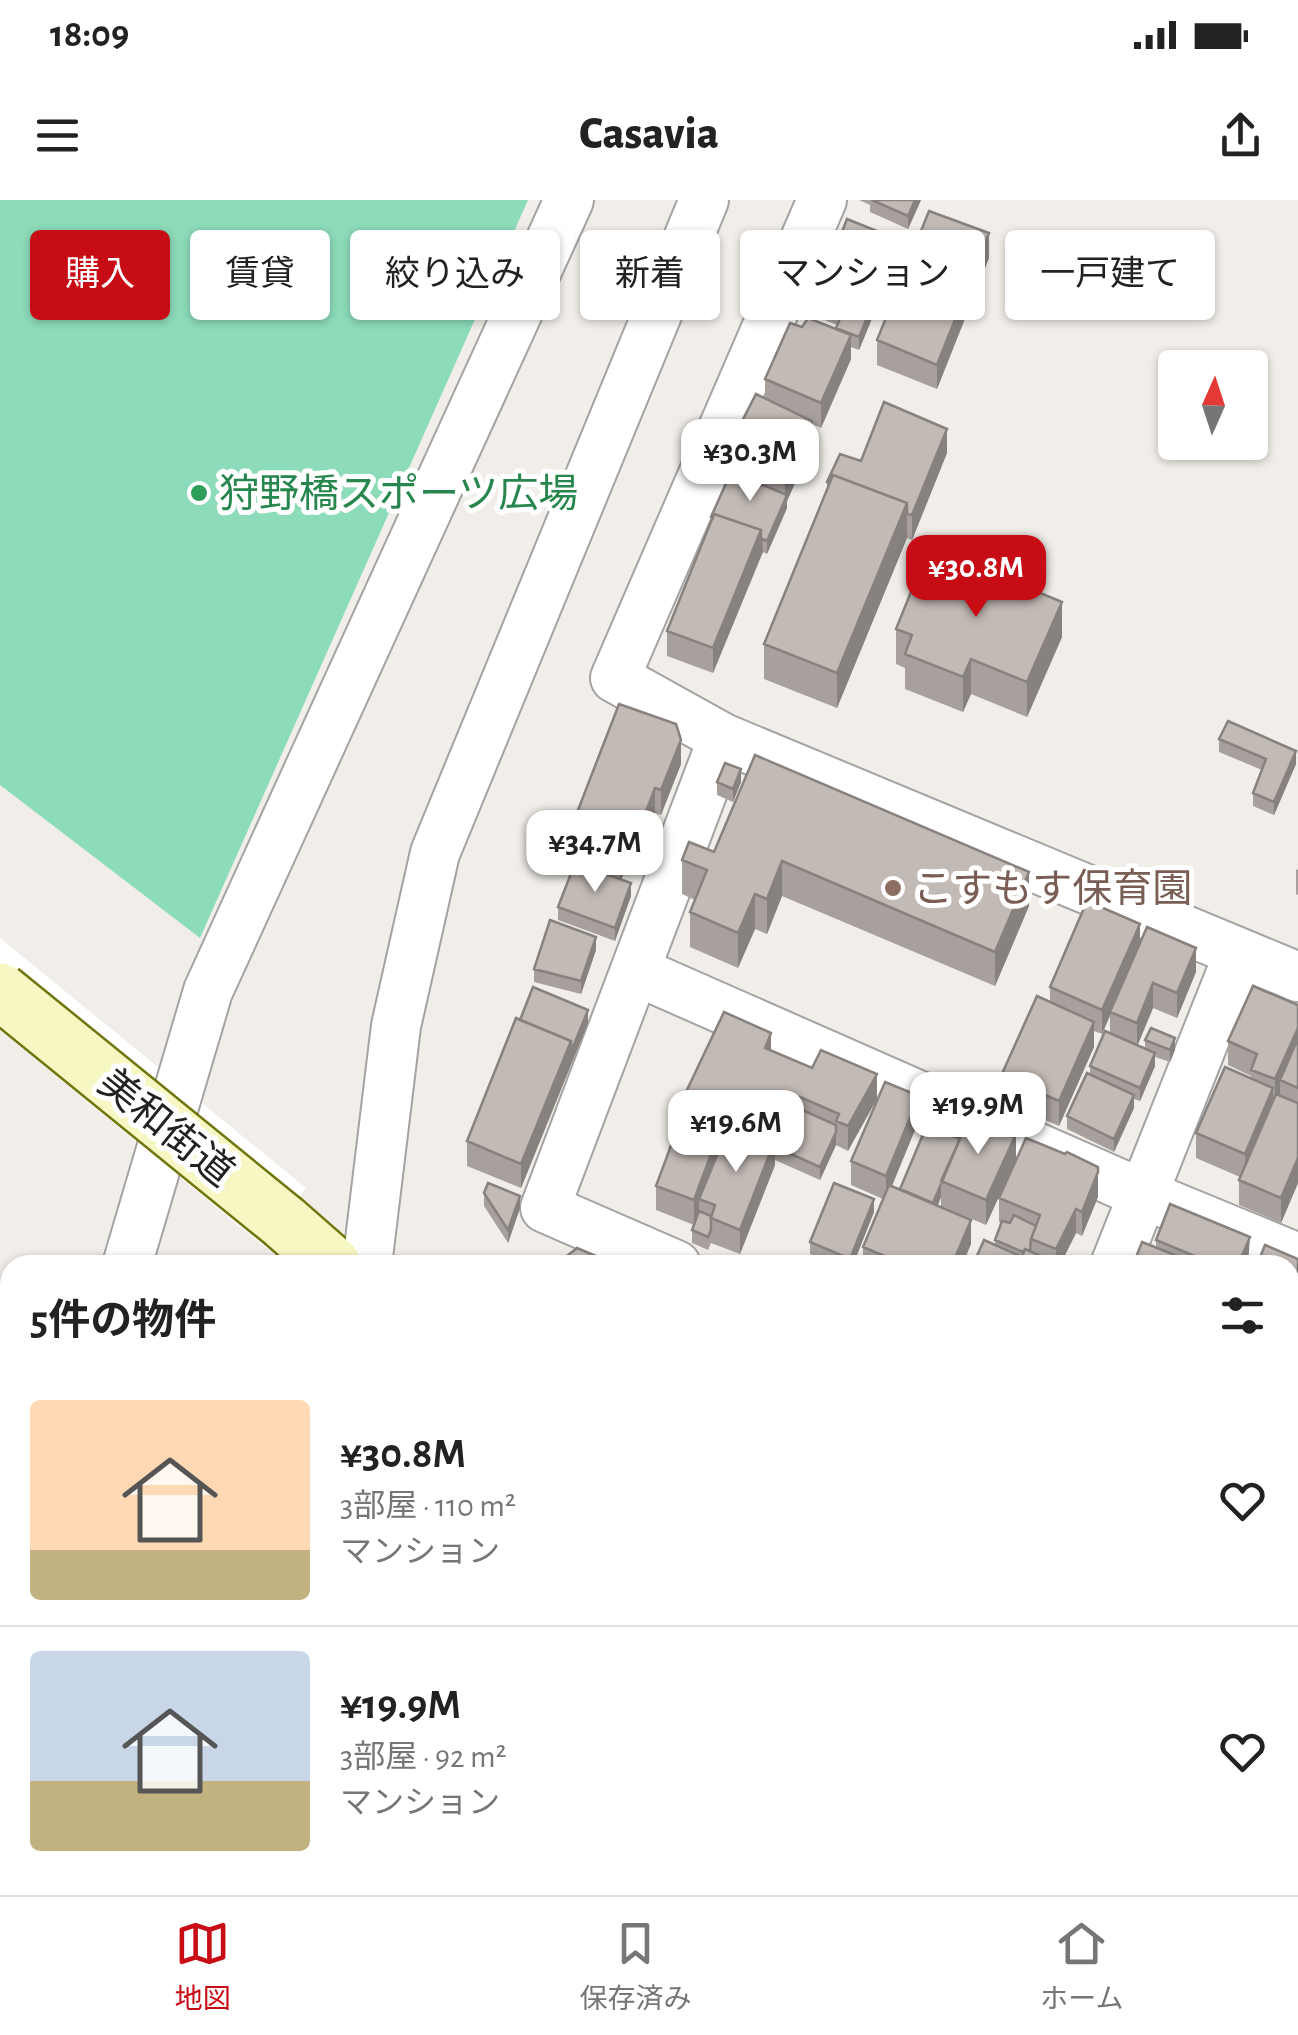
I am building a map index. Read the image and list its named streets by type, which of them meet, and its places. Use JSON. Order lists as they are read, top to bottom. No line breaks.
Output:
{"streets":{"main road":["美和街道"]},"places":["狩野橋スポーツ広場","こすもす保育園"],"north":"top","page":{"status":"18:09","header":"Casavia","chip":["購入","賃貸","絞り込み","新着","マンション","一戸建て"],"price":["¥30.3M","¥30.8M","¥34.7M","¥19.9M","¥19.6M"],"heading":"5件の物件","list":[{"name":"¥30.8M","note":"3部屋 · 110 m² · マンション"},{"name":"¥19.9M","note":"3部屋 · 92 m² · マンション"}],"tabs":["地図","保存済み","ホーム"]}}
